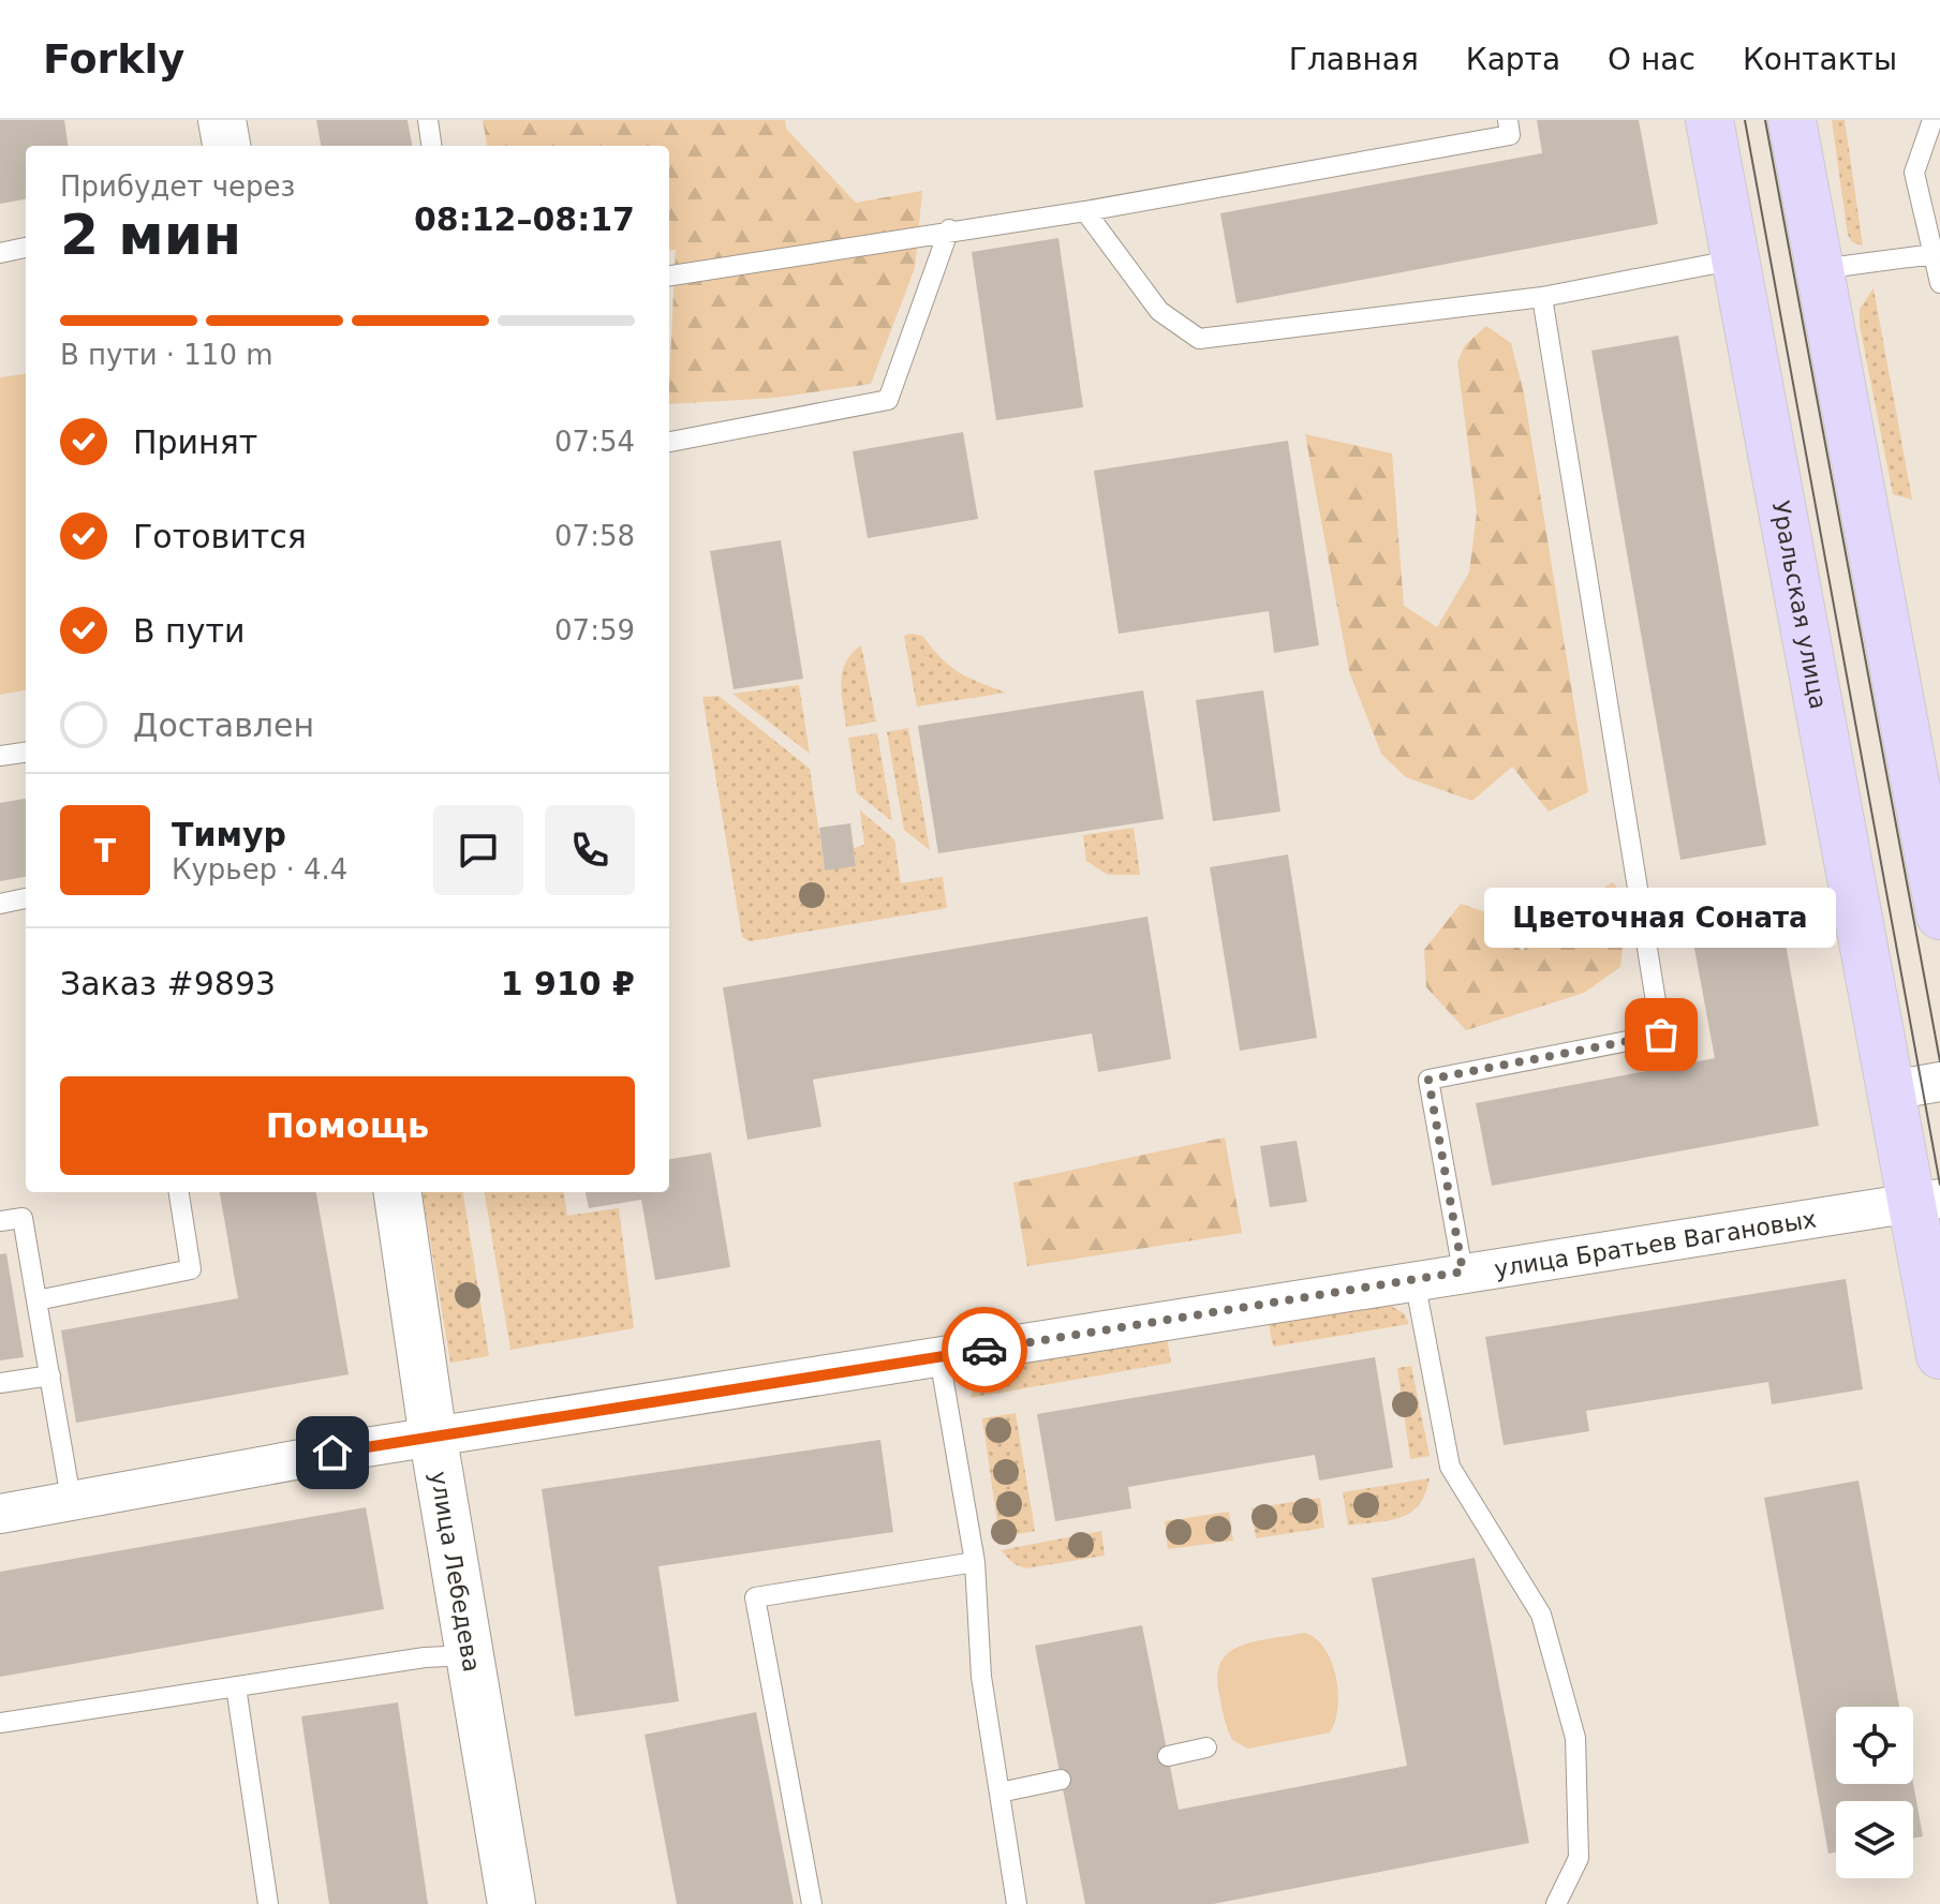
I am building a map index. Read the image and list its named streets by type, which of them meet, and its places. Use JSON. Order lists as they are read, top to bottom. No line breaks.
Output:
{"streets":{"main road":["Уральская улица"],"street":["улица Братьев Вагановых","улица Лебедева"]},"crossings":[["Уральская улица","улица Братьев Вагановых"],["улица Братьев Вагановых","улица Лебедева"]],"places":["Цветочная Соната"],"page":{"header":"Forkly","nav":["Главная","Карта","О нас","Контакты"],"heading":["2 мин","Прибудет через","08:12–08:17"],"panel":["Тимур","Курьер · 4.4","Заказ #9893","1 910 ₽"],"bar":"В пути · 110 m","list":[["Принят","07:54"],["Готовится","07:58"],["В пути","07:59"],"Доставлен"],"round":"Т","bubble":"Цветочная Соната","buttons":"Помощь"}}
